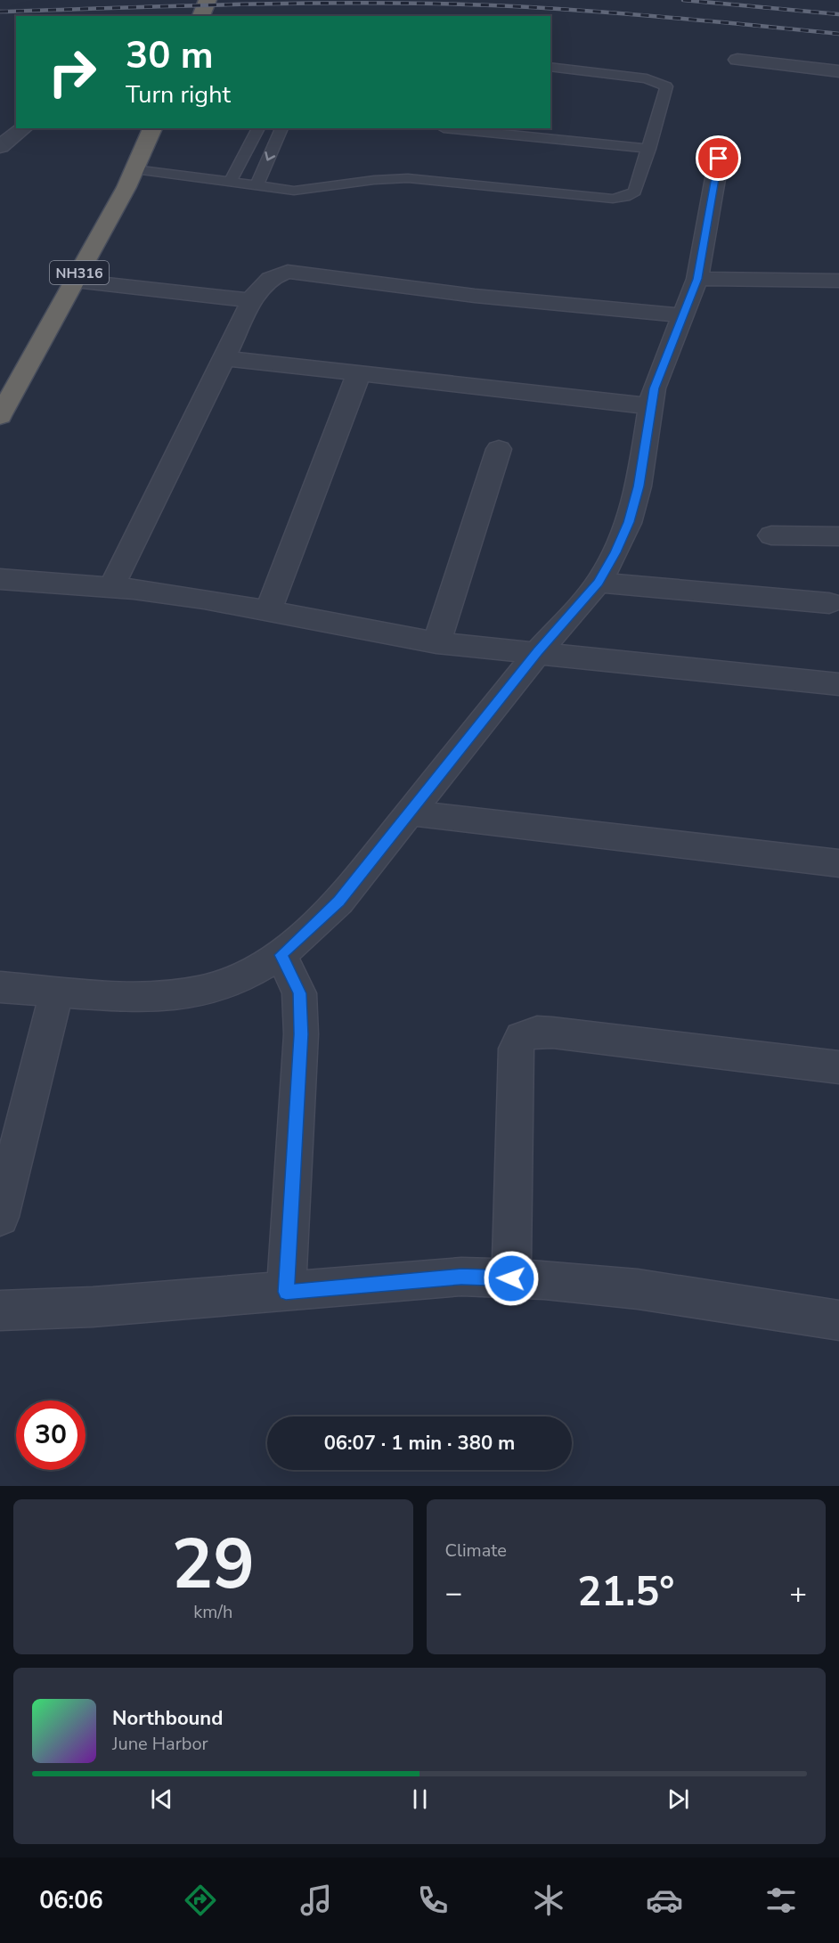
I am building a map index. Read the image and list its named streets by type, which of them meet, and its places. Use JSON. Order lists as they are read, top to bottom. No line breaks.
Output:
{"streets":{"highway":["NH316"]},"page":{"turn":["30 m","Turn right"],"limit":"30","trip":"06:07 · 1 min · 380 m","tile":[["29","km/h"],"Climate"],"heat":["−","21.5°","+"],"song":["Northbound","June Harbor"],"tabs":"06:06"}}
